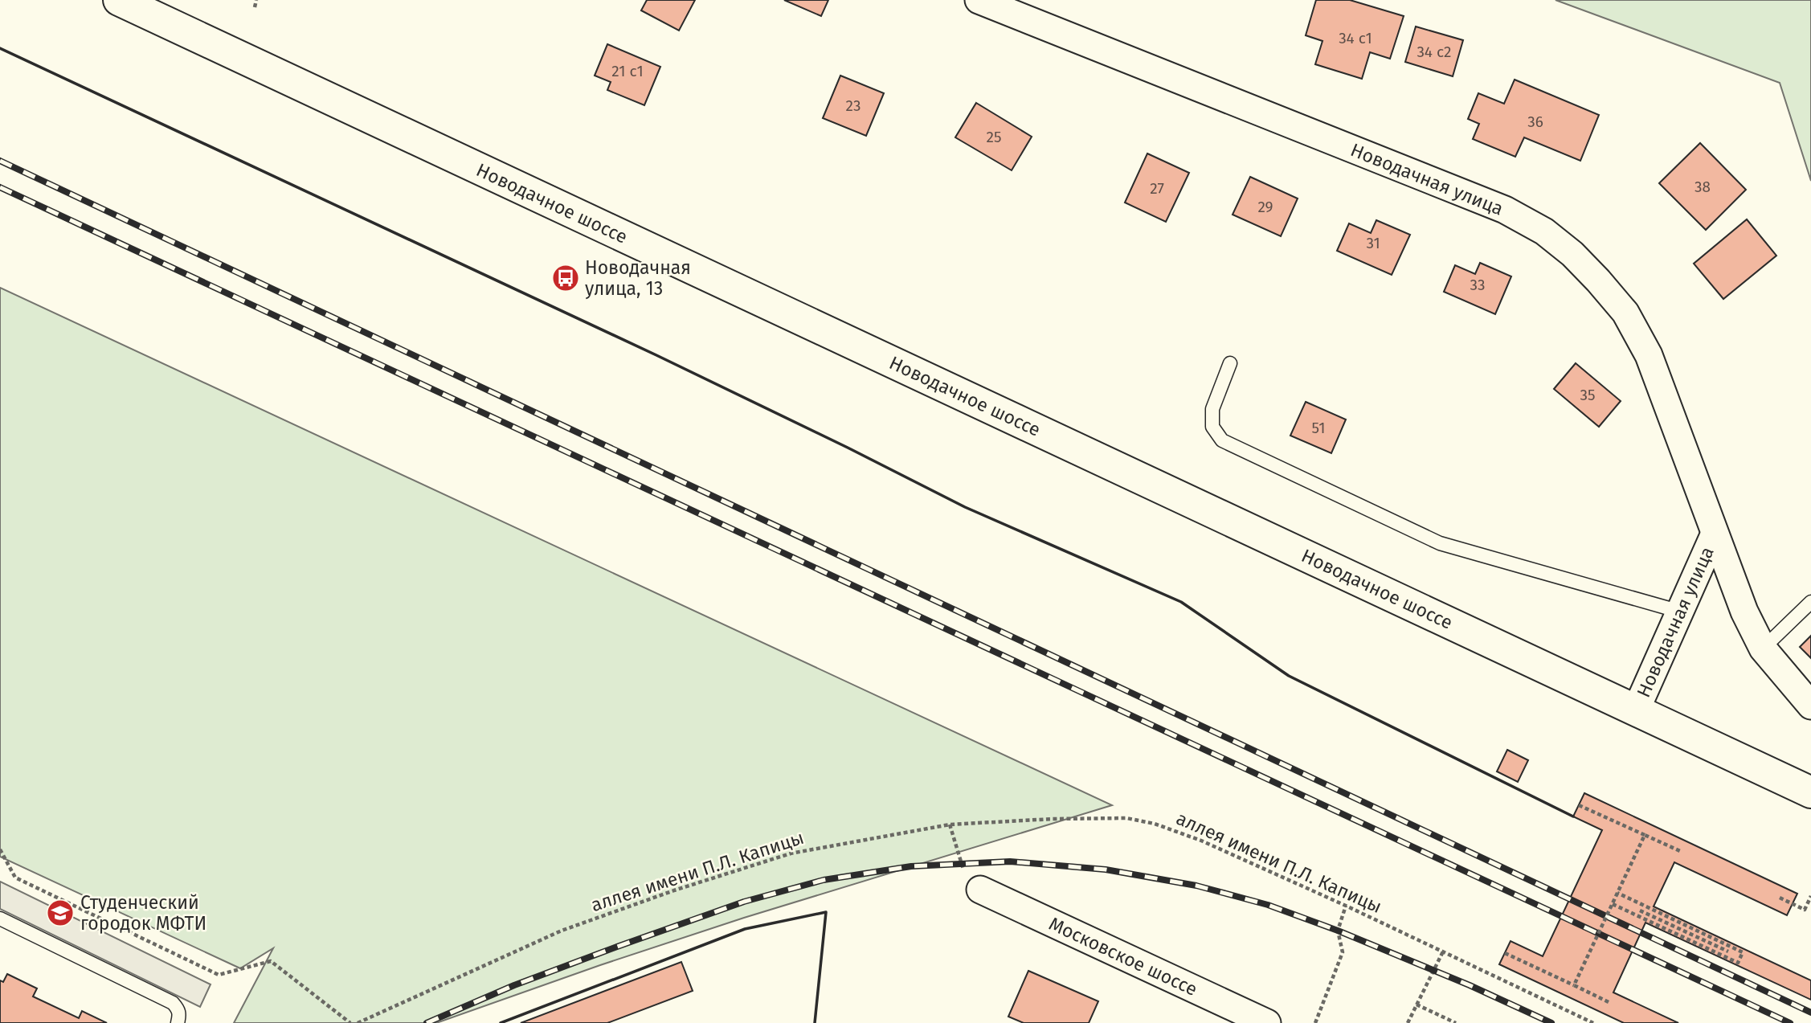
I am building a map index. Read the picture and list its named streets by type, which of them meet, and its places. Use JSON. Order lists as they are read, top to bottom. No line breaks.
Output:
{"streets":{"street":["Новодачная улица","Новодачное шоссе","Московское шоссе"],"path":["аллея имени П.Л. Капицы"]},"crossings":[["Новодачная улица","Новодачное шоссе"]],"places":{"bus stop":["Новодачная улица, 13"],"school or university":["Студенческий городок МФТИ"]},"house_numbers":["34 с1","34 с2","21 с1","23","36","25","38","27","29","31","33","35","51"]}
